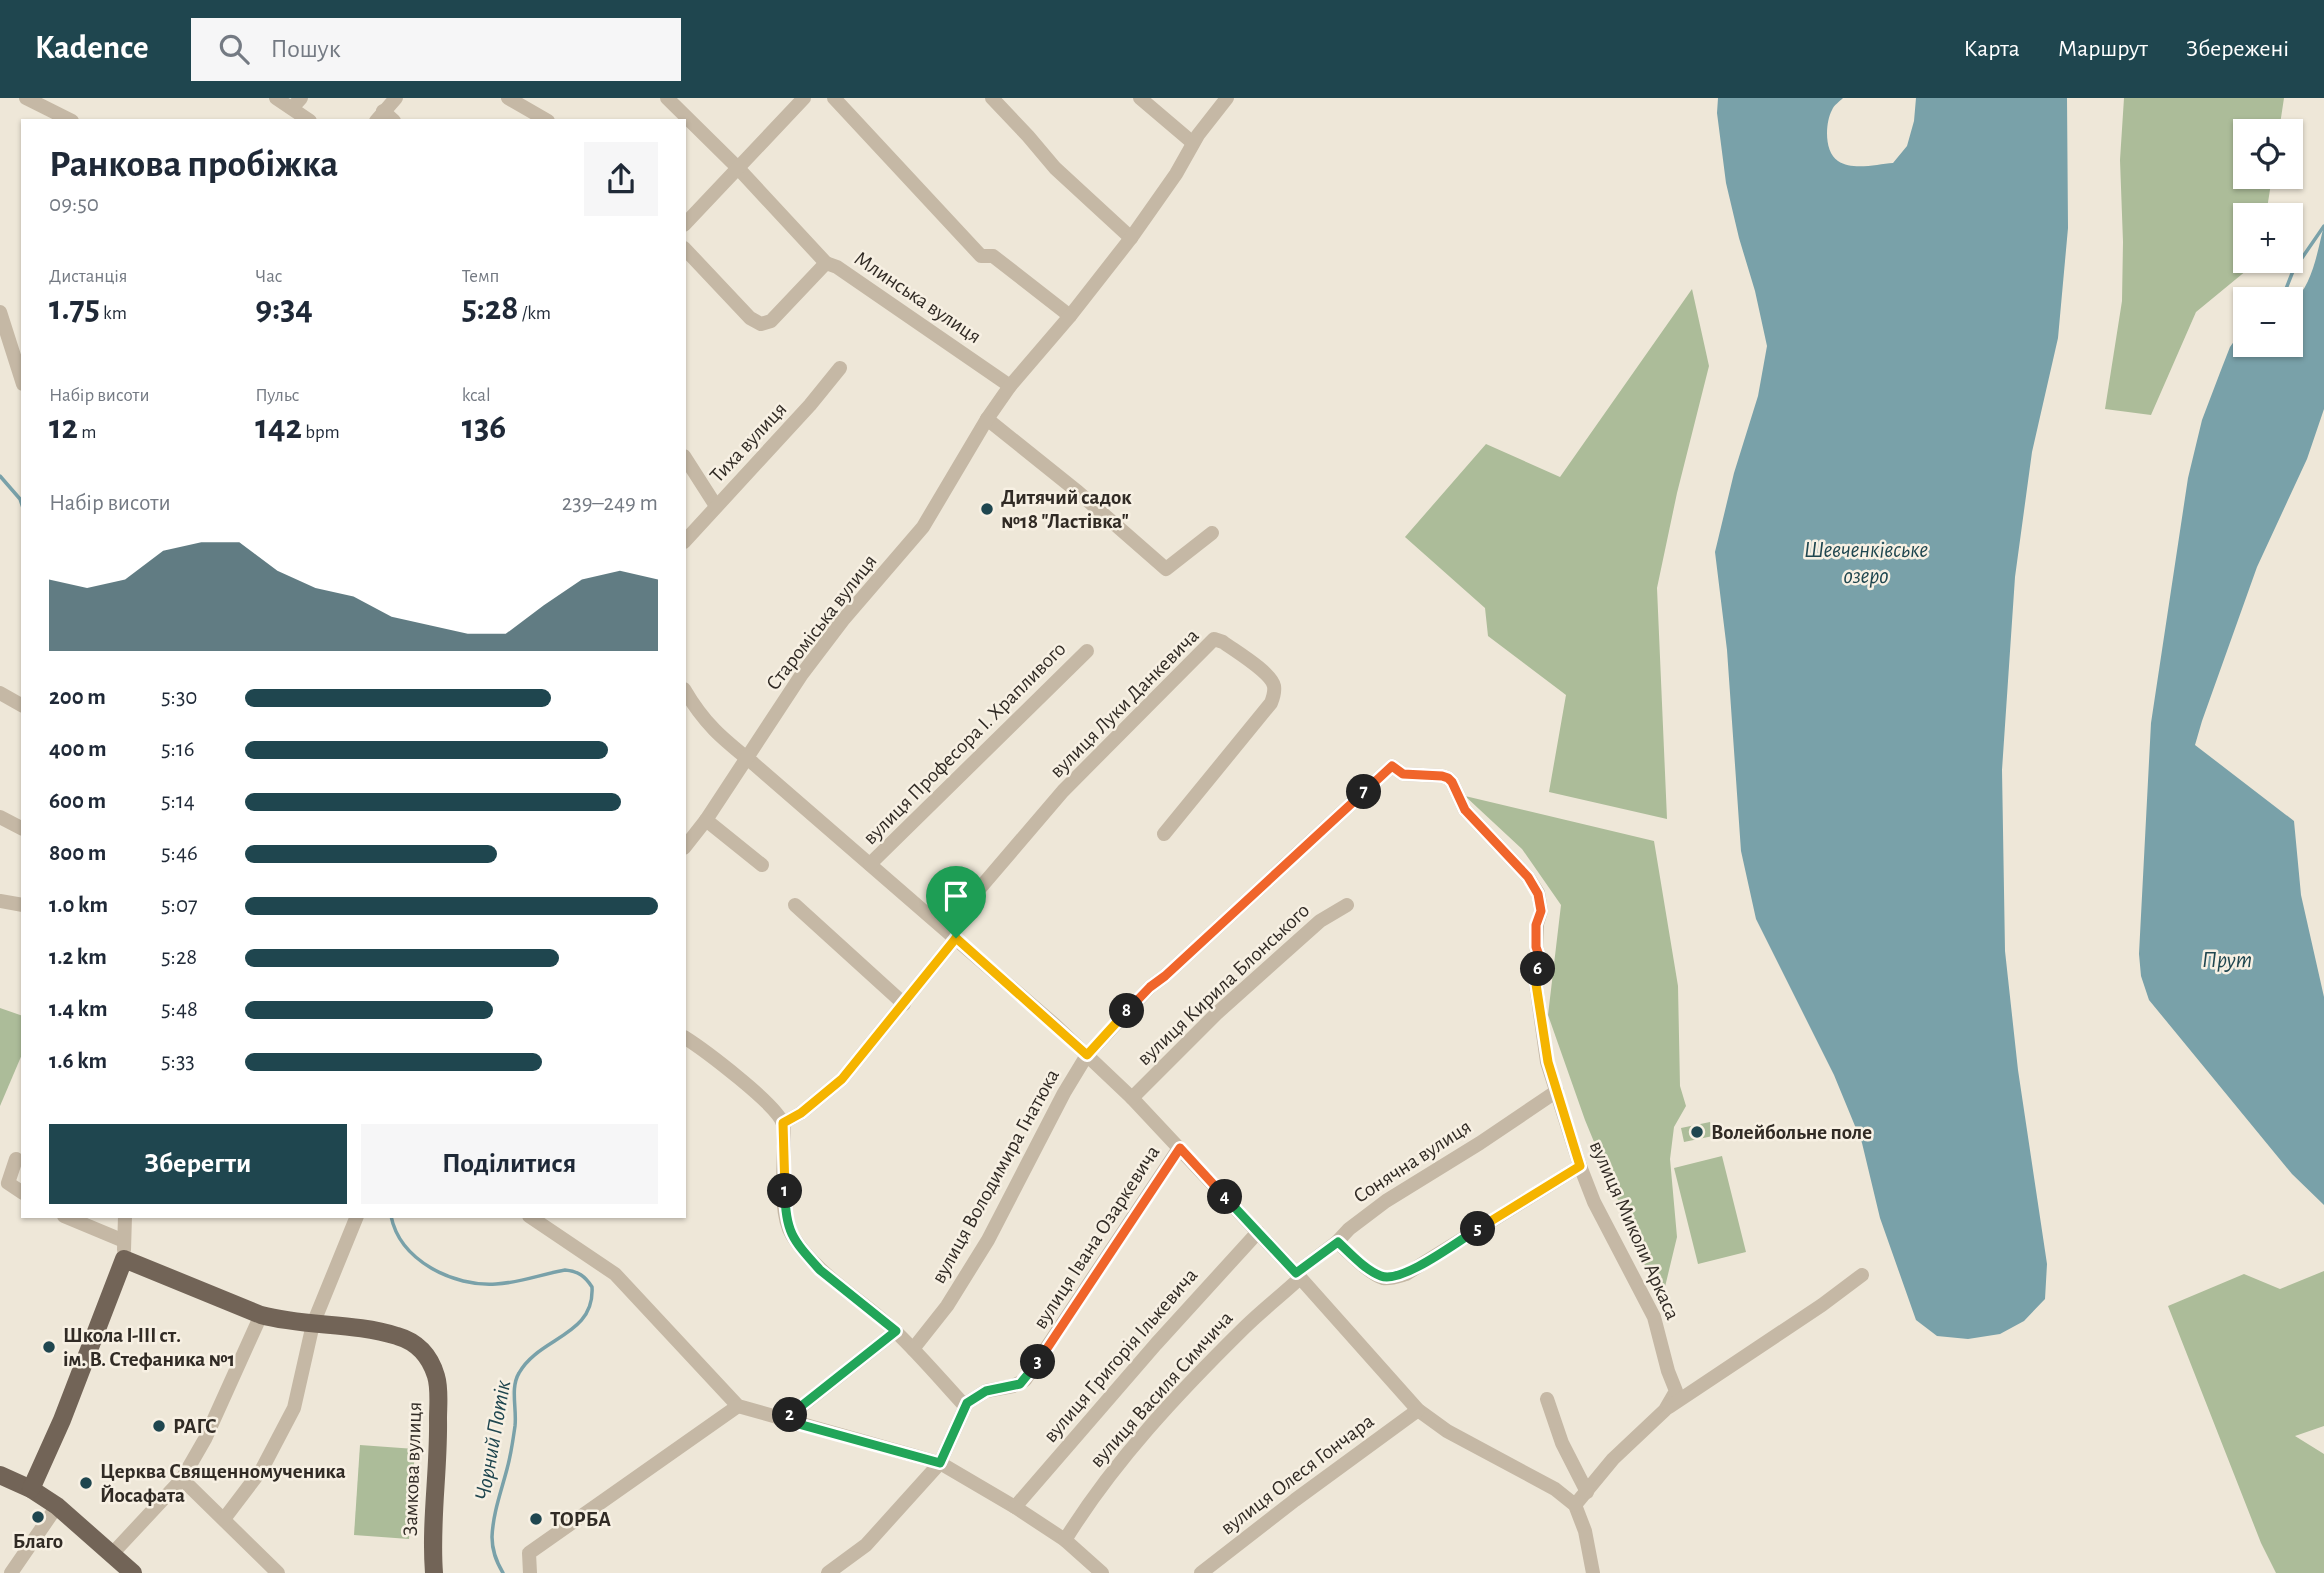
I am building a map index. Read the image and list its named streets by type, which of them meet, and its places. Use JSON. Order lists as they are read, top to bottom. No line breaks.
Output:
{"streets":{"main road":["Замкова вулиця"],"street":["Млинська вулиця","Тиха вулиця","Староміська вулиця","вулиця Луки Данкевича","вулиця Професора І. Храпливого","вулиця Кирила Блонського","Сонячна вулиця","вулиця Володимира Гнатюка","вулиця Миколи Аркаса","вулиця Івана Озаркевича","вулиця Григорія Ількевича","вулиця Василя Симчича","вулиця Олеся Гончара"]},"crossings":[["Млинська вулиця","Староміська вулиця"],["Сонячна вулиця","вулиця Миколи Аркаса"],["Сонячна вулиця","вулиця Василя Симчича"],["вулиця Володимира Гнатюка","вулиця Миколи Аркаса"]],"water":["Шевченківське озеро","Прут","Чорний Потік"],"places":["Дитячий садок №18 \"Ластівка\"","Волейбольне поле","Школа I-III ст. ім. В. Стефаника №1","РАГС","Церква Священномученика Йосафата","Благо","ТОРБА"],"page":{"header":"Kadence","search":"Пошук","nav":["Карта","Маршрут","Збережені"],"map_buttons":["+","−"],"heading":["Ранкова пробіжка","09:50"],"stats":[["Дистанція","1.75 km"],["Час","9:34"],["Темп","5:28 /km"],["Набір висоти","12 m"],["Пульс","142 bpm"],["kcal","136"]],"chart":["Набір висоти","239–249 m"],"list":[{"name":"200 m","note":"5:30"},{"name":"400 m","note":"5:16"},{"name":"600 m","note":"5:14"},{"name":"800 m","note":"5:46"},{"name":"1.0 km","note":"5:07"},{"name":"1.2 km","note":"5:28"},{"name":"1.4 km","note":"5:48"},{"name":"1.6 km","note":"5:33"}],"pins":["7","6","8","1","4","5","3","2"],"buttons":["Зберегти","Поділитися"]}}
